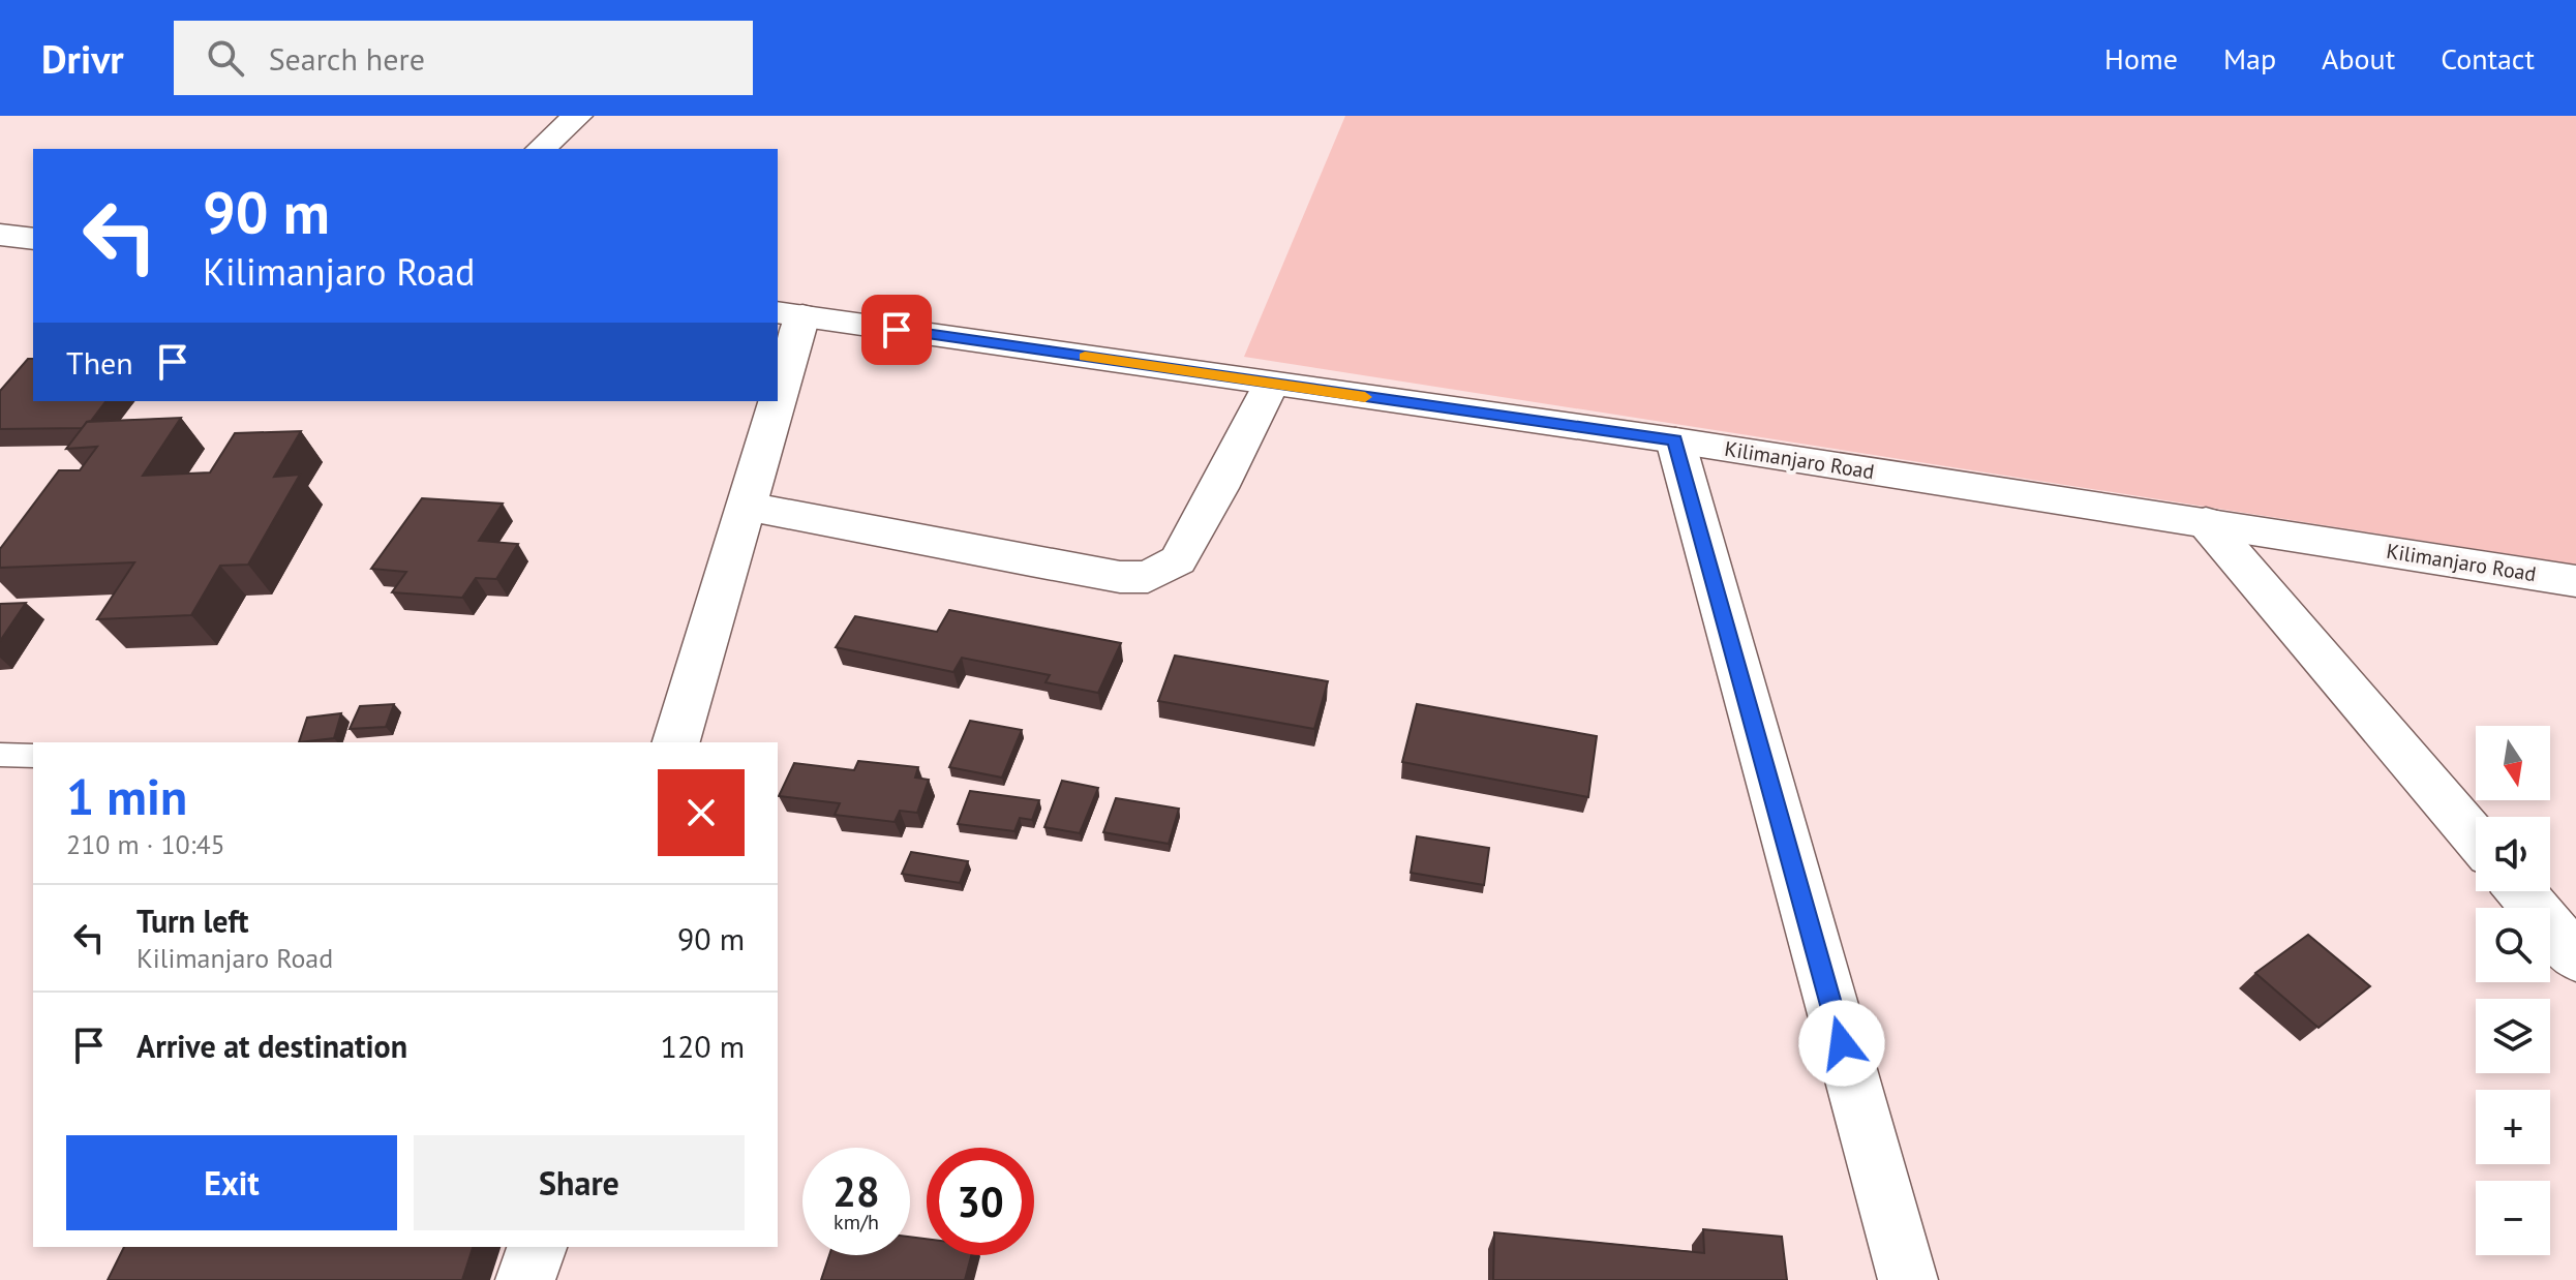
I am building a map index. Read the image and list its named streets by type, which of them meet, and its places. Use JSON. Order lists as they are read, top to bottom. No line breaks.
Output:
{"streets":{"street":["Kilimanjaro Road"]},"north":"bottom","page":{"header":"Drivr","search":"Search here","nav":["Home","Map","About","Contact"],"turn":["90 m","Kilimanjaro Road"],"then":"Then","map_buttons":["+","−"],"heading":["1 min","210 m · 10:45"],"list":[{"name":"Turn left","note":"Kilimanjaro Road","value":"90 m"},{"name":"Arrive at destination","value":"120 m"}],"buttons":["Exit","Share"],"speed":"28 km/h","limit":"30"}}
